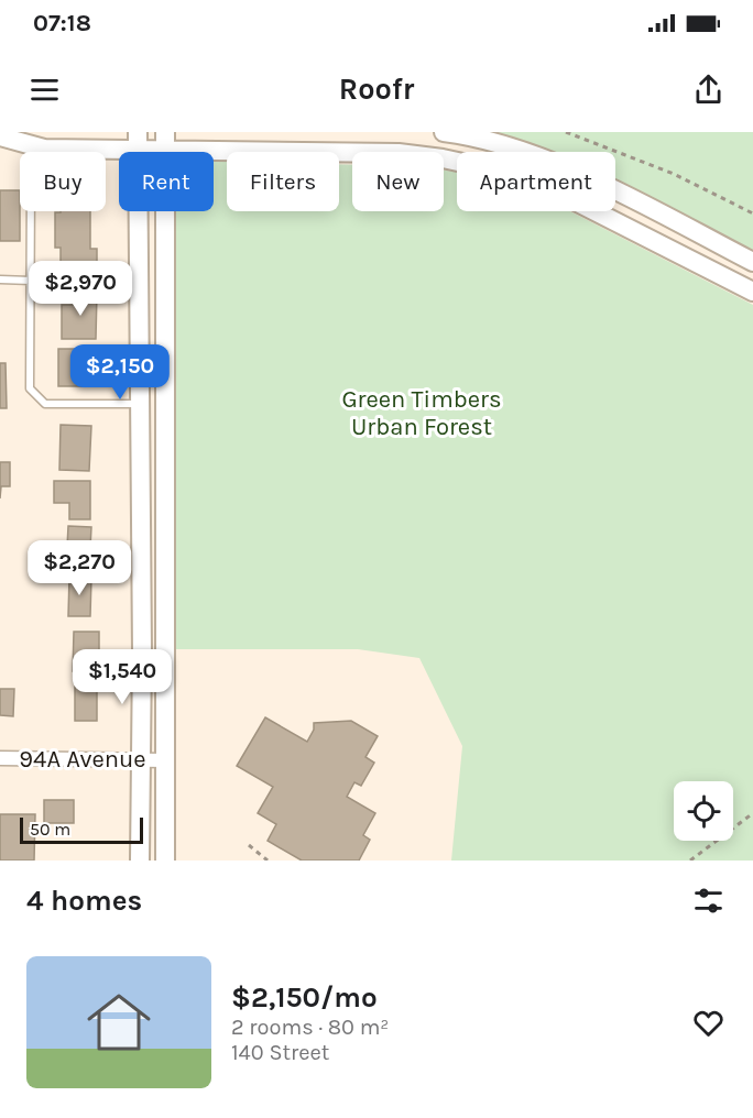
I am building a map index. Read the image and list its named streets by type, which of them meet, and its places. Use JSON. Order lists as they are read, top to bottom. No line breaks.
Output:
{"streets":{"street":["94A Avenue"]},"parks":["Green Timbers Urban Forest"],"scale_bar":"50 m","page":{"status":"07:18","header":"Roofr","chip":["Buy","Rent","Filters","New","Apartment"],"price":["$2,970","$2,150","$2,270","$1,540"],"scale":"50 m","heading":"4 homes","list":[{"name":"$2,150/mo","note":"2 rooms · 80 m² · 140 Street"}]}}
